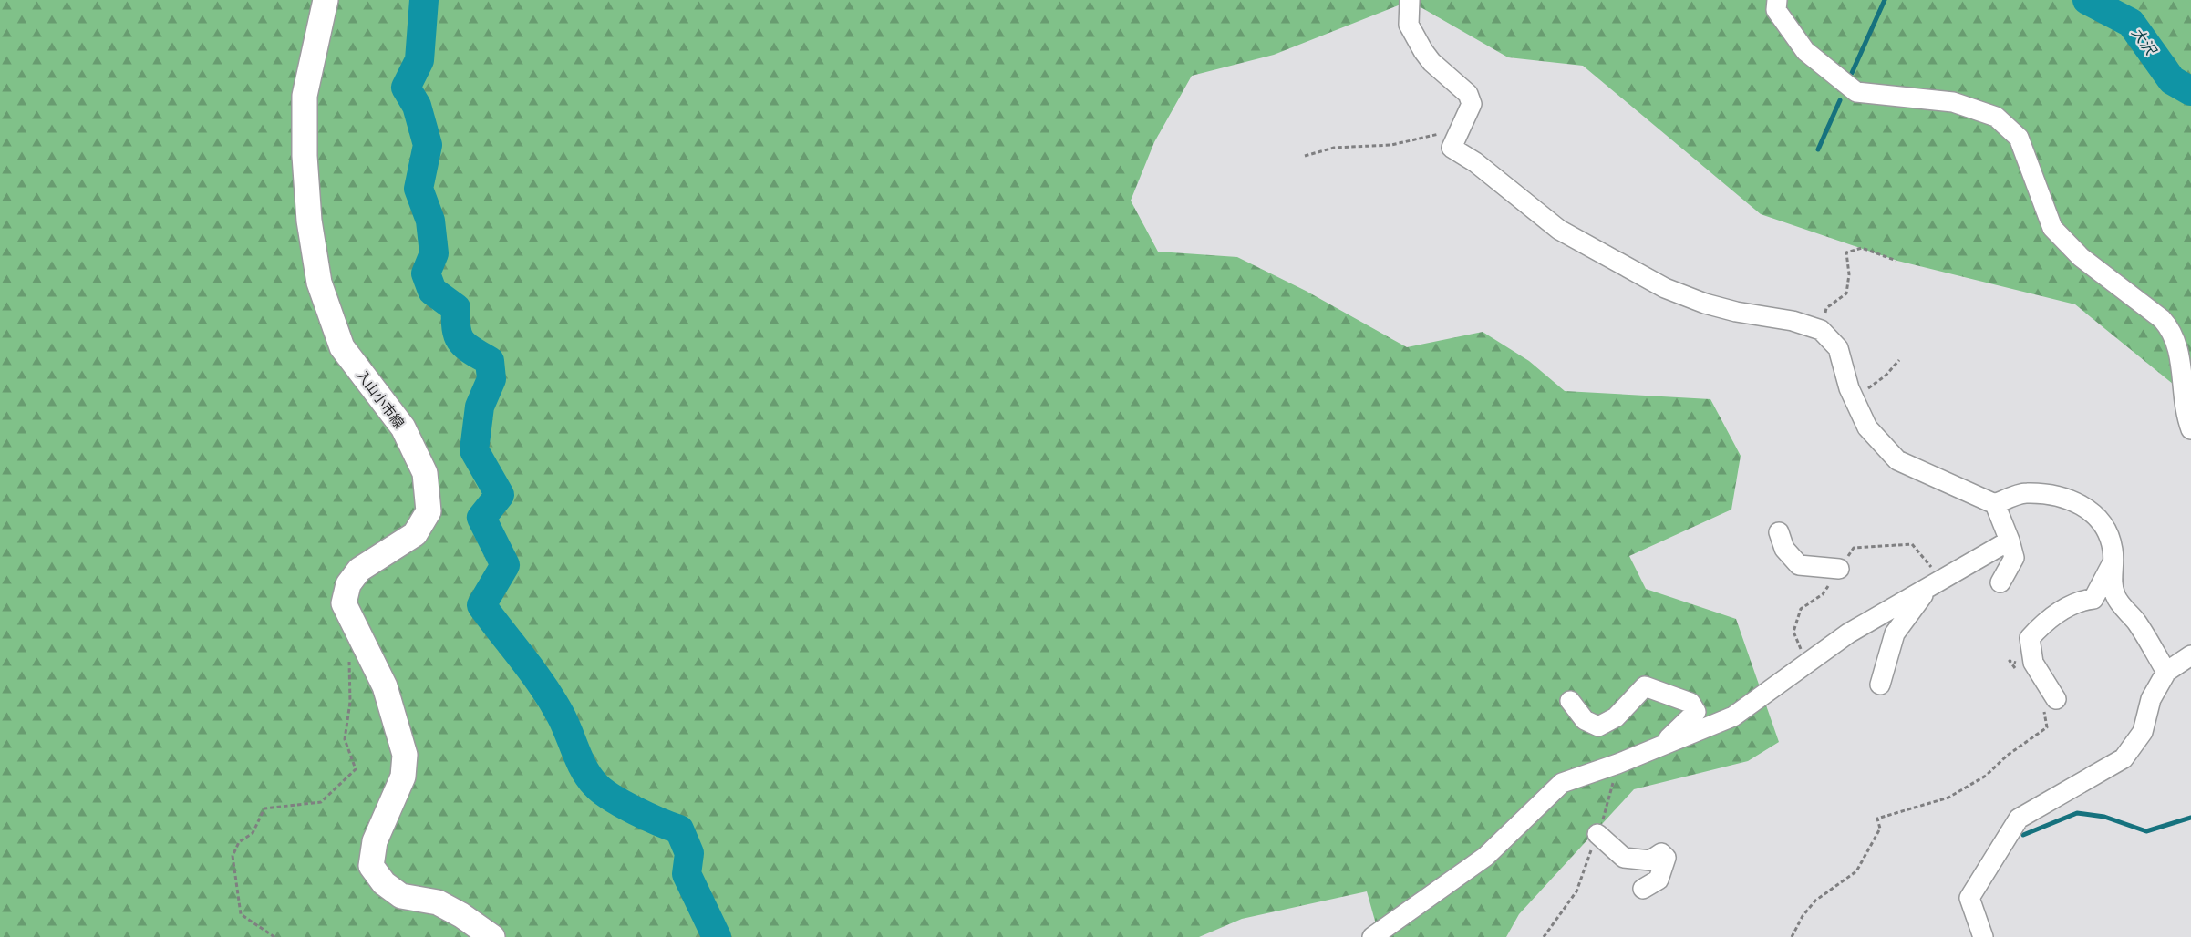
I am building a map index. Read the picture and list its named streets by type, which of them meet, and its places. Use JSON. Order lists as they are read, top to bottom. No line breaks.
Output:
{"streets":{"main road":["入山小市線"]},"water":["大沢"]}
